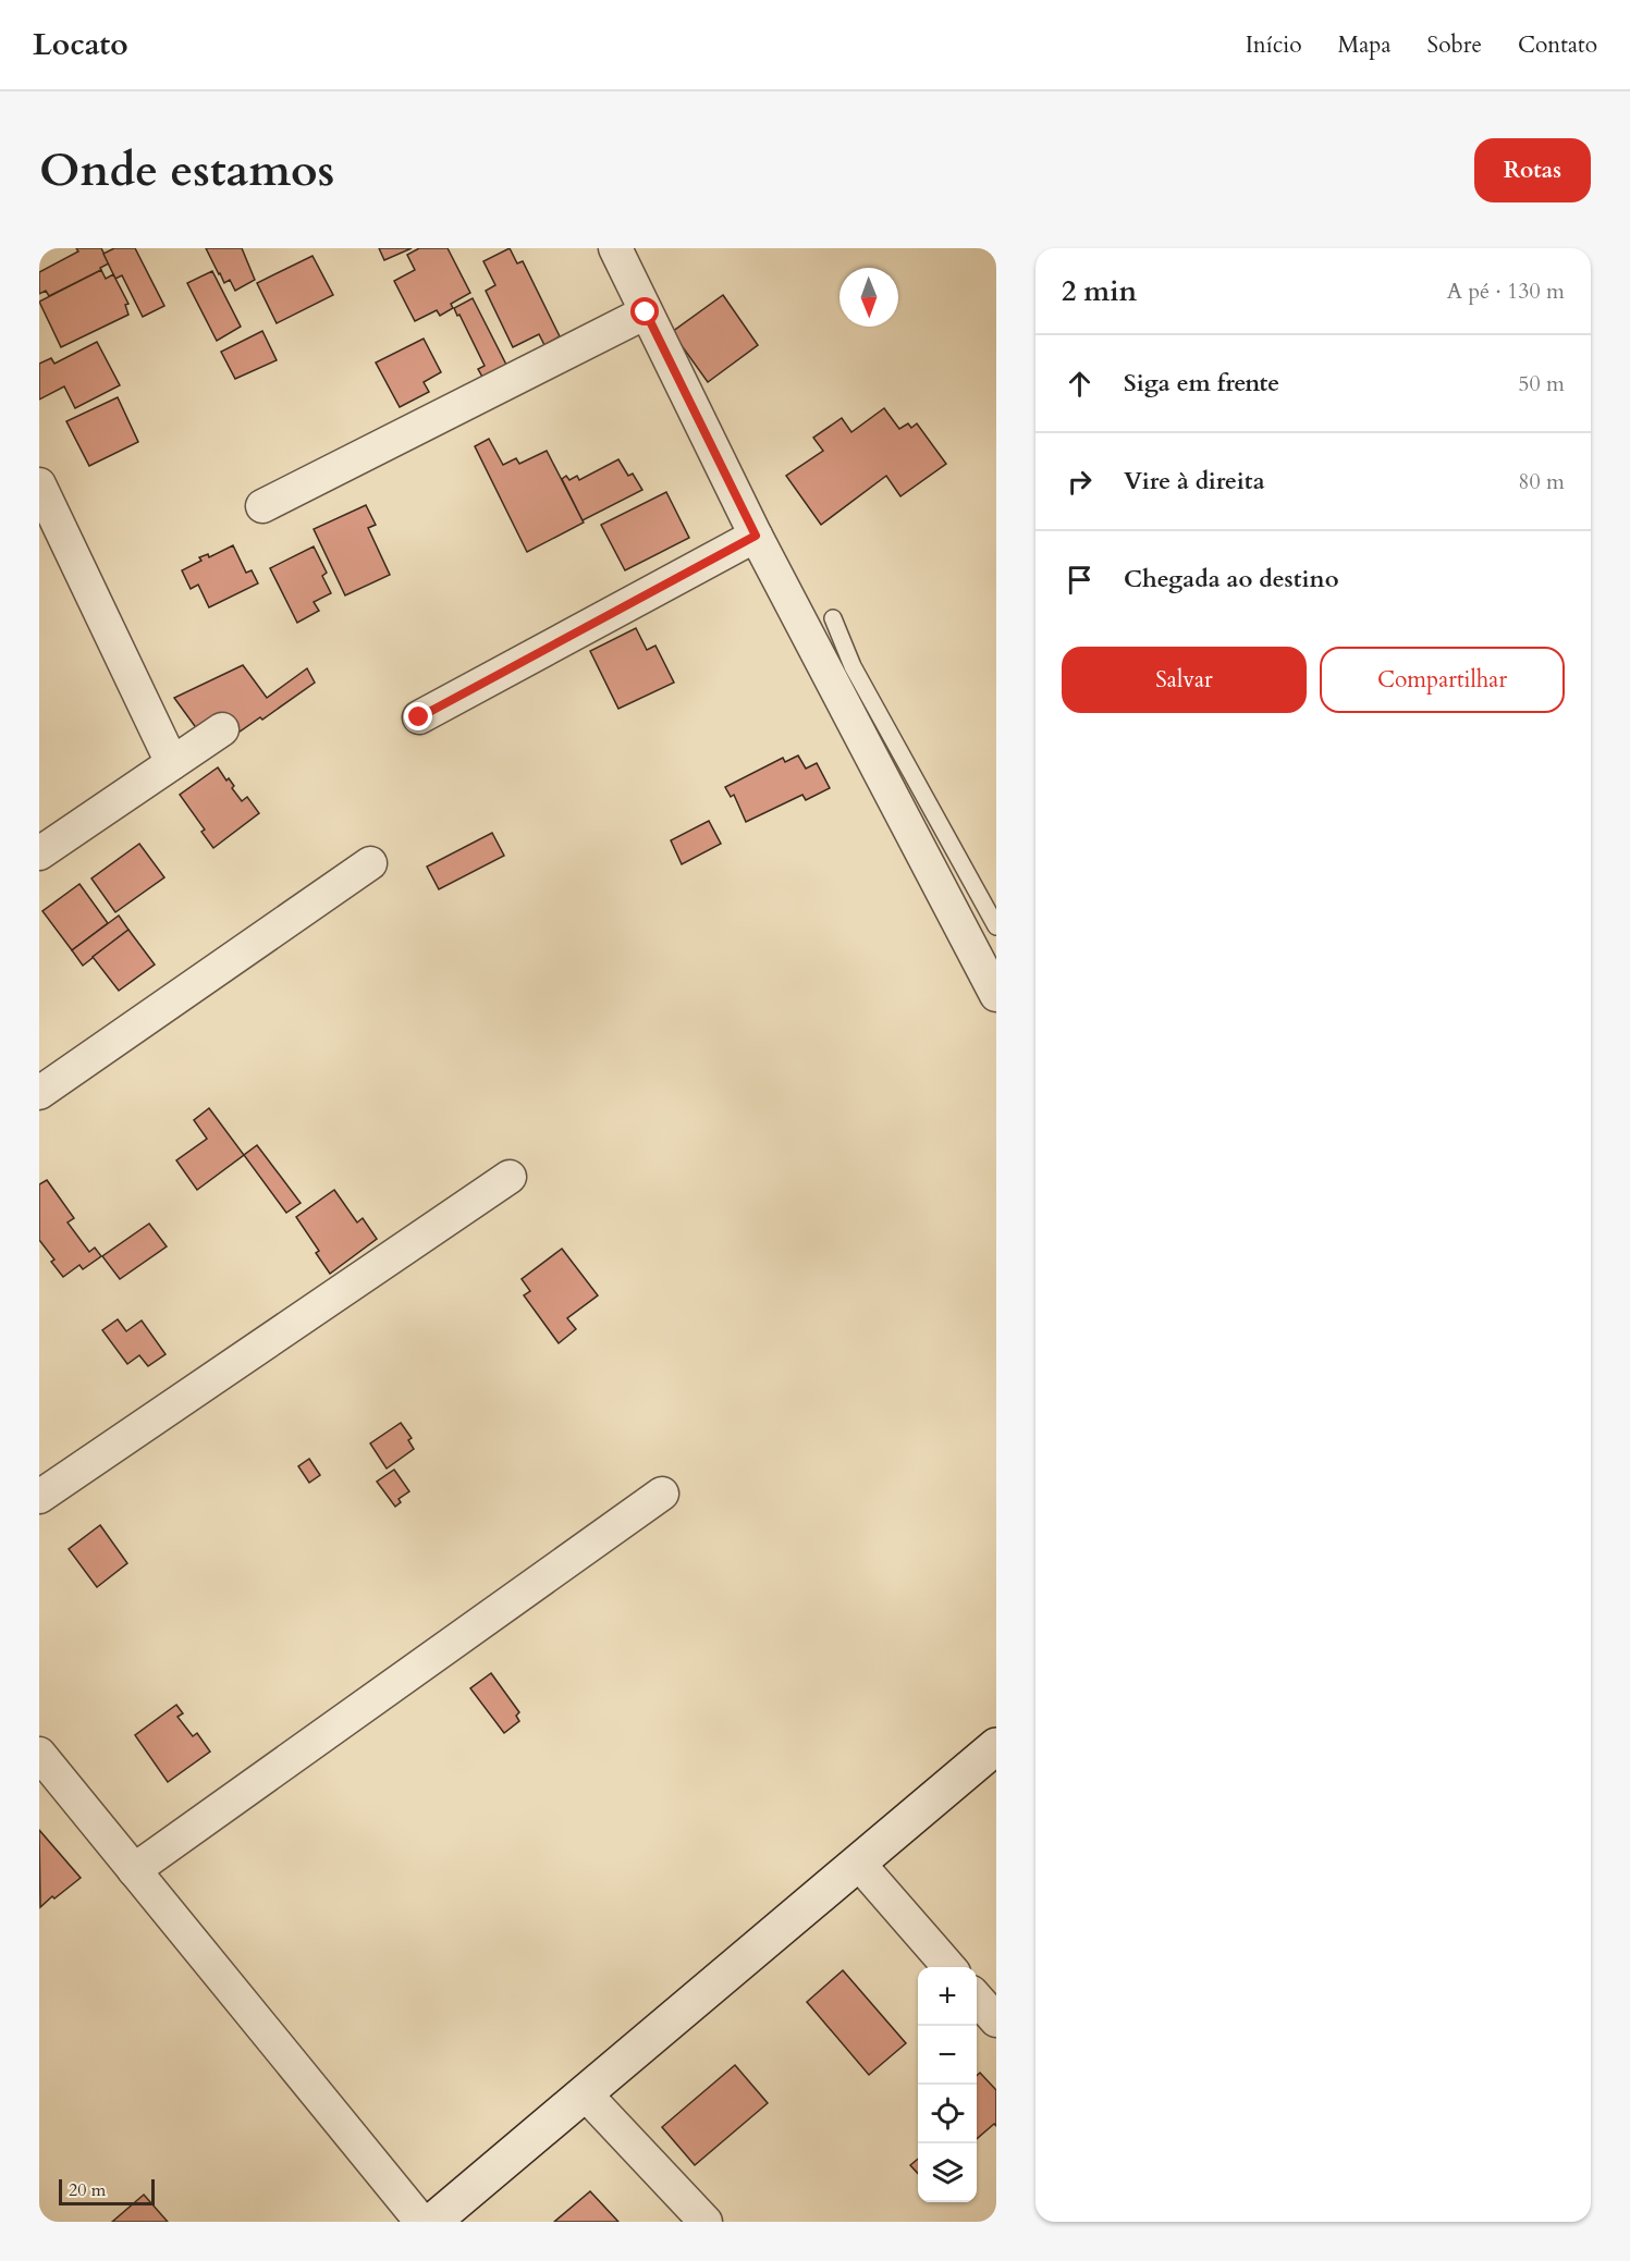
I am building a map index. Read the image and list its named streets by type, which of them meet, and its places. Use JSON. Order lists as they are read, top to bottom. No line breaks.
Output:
{"scale_bar":"20 m","north":"bottom","page":{"header":"Locato","nav":["Início","Mapa","Sobre","Contato"],"buttons":["Rotas",["Salvar","Compartilhar"]],"title":"Onde estamos","heading":["2 min","A pé · 130 m"],"list":[["Siga em frente","50 m"],["Vire à direita","80 m"],"Chegada ao destino"],"map_buttons":["+","−"],"scale":"20 m"}}
